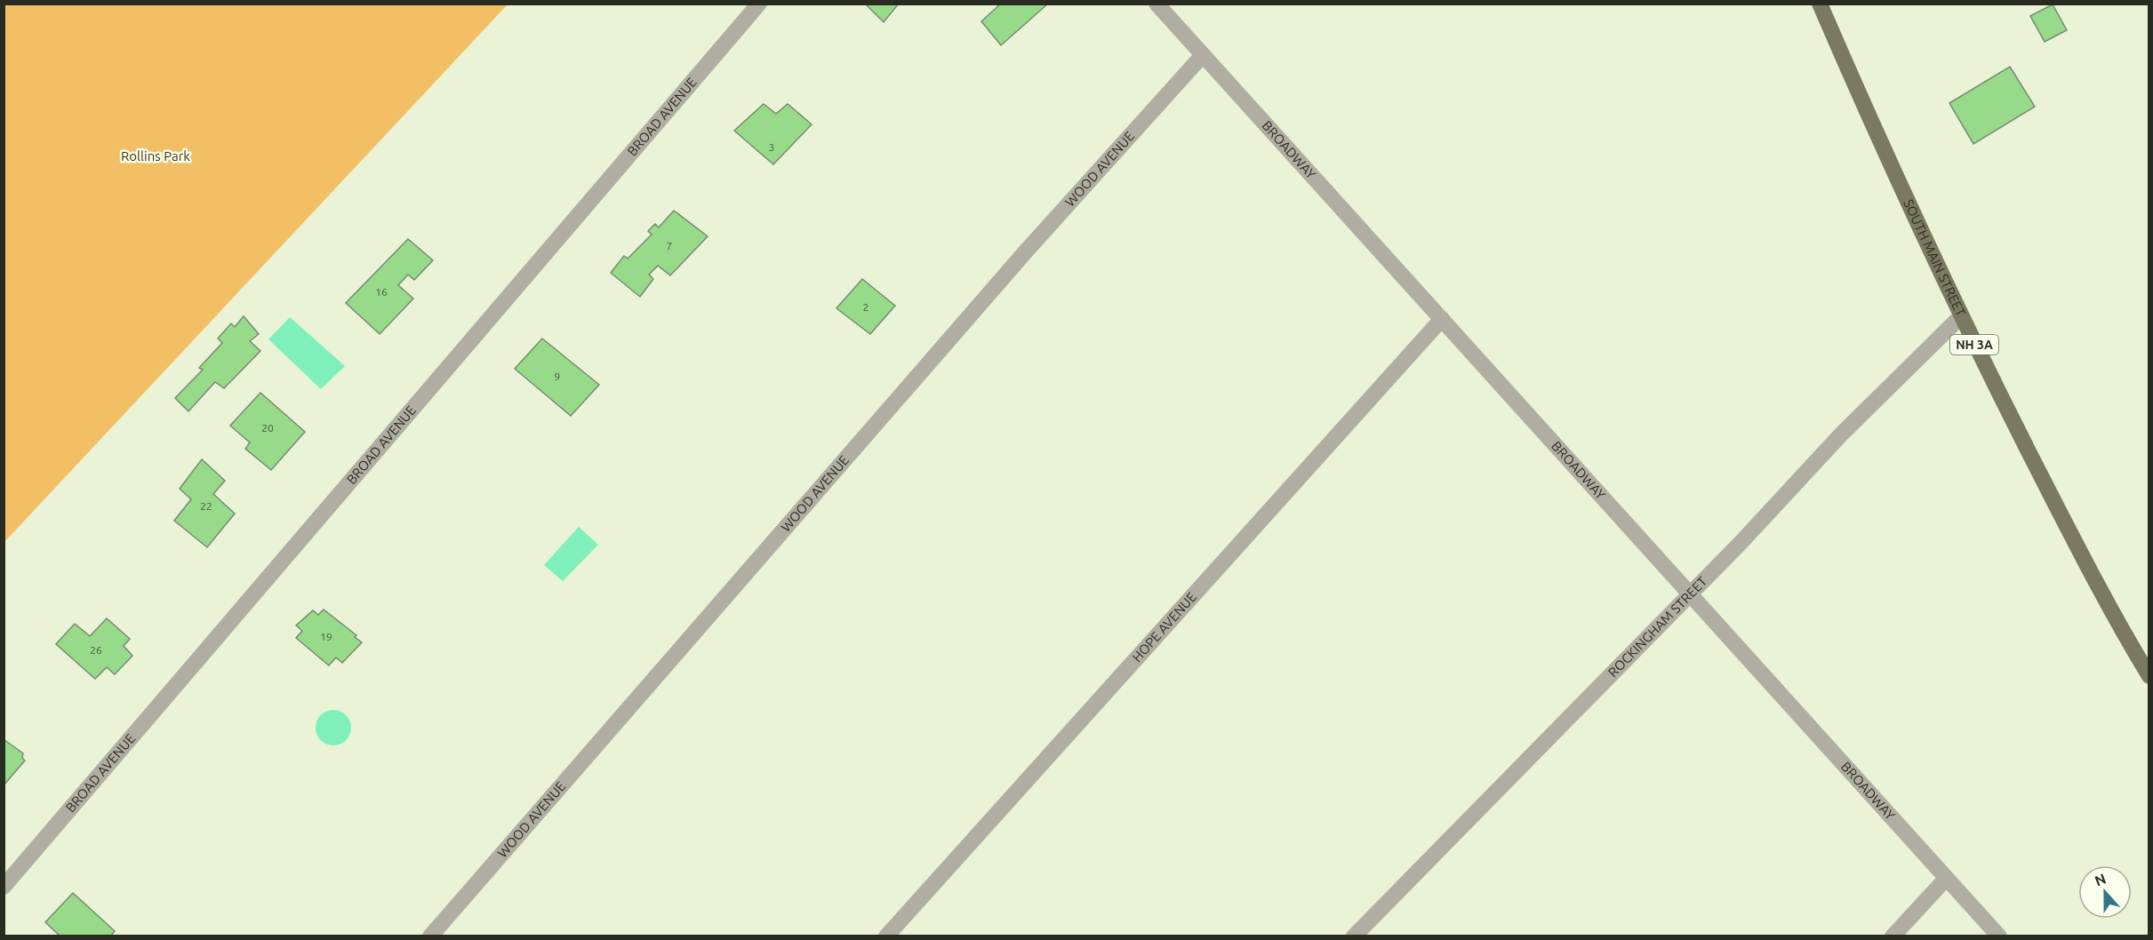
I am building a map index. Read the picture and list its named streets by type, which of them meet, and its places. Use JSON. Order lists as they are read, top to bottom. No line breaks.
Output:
{"streets":{"main road":["SOUTH MAIN STREET","NH 3A"],"street":["BROAD AVENUE","BROADWAY","WOOD AVENUE","HOPE AVENUE","ROCKINGHAM STREET"]},"crossings":[["BROADWAY","WOOD AVENUE"],["BROADWAY","HOPE AVENUE"],["BROADWAY","ROCKINGHAM STREET"],["SOUTH MAIN STREET","ROCKINGHAM STREET"]],"parks":["Rollins Park"],"house_numbers":["3","7","16","2","9","20","22","19","26"],"north":"top"}
